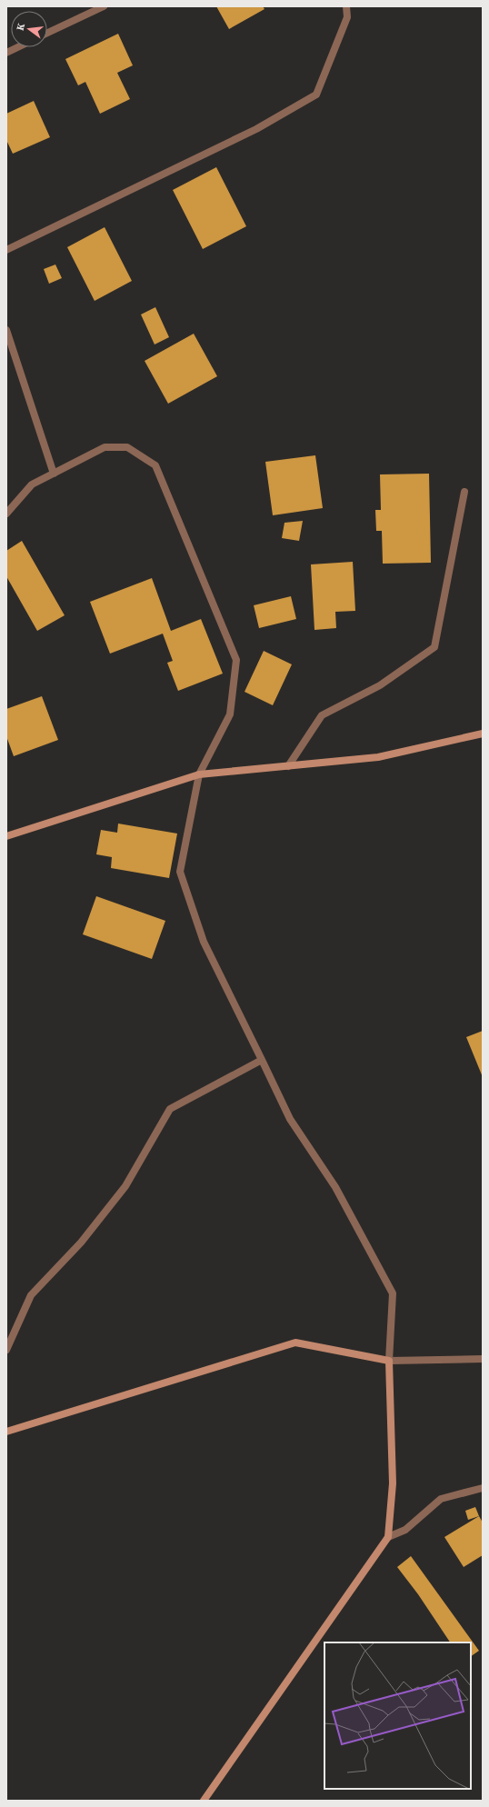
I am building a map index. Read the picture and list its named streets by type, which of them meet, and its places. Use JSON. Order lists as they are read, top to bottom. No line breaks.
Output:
{"north":"left"}
